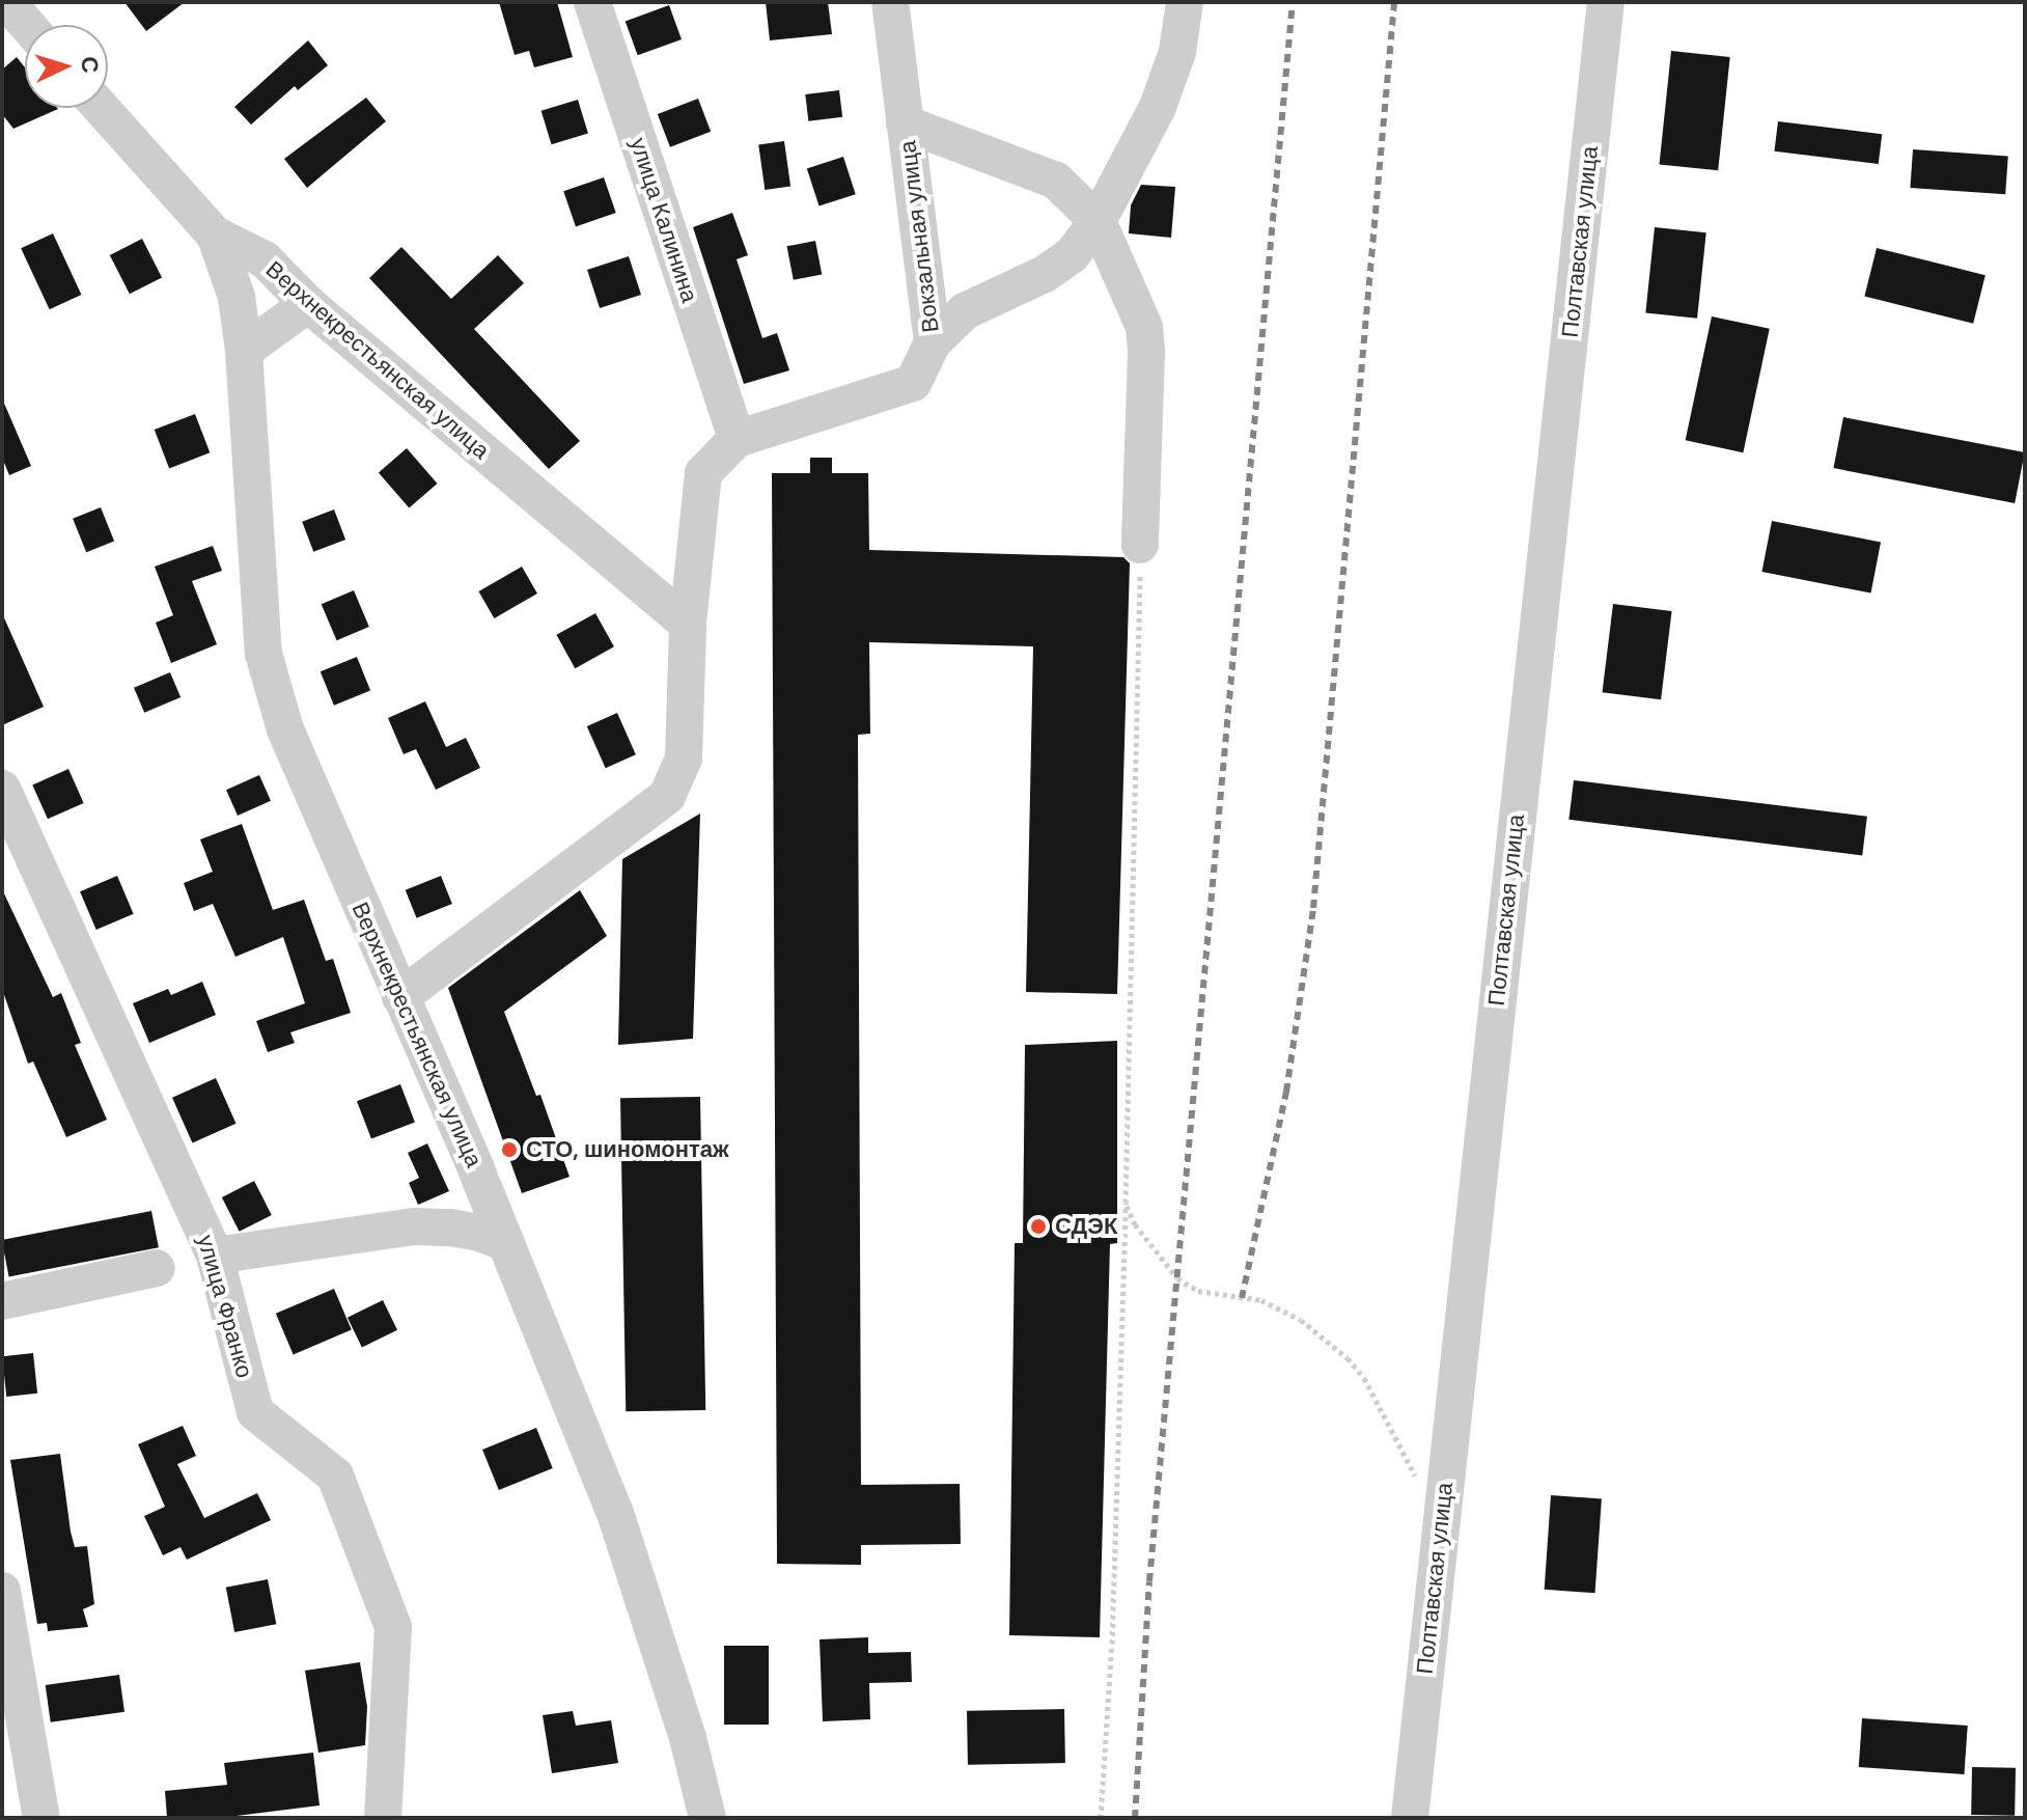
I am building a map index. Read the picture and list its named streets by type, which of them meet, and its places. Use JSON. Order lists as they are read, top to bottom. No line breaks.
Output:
{"streets":{"street":["улица Калинина","Вокзальная улица","Полтавская улица","Верхнекрестьянская улица","улица Франко"]},"crossings":[["улица Калинина","Вокзальная улица"]],"places":["СТО, шиномонтаж","СДЭК"],"north":"right"}
